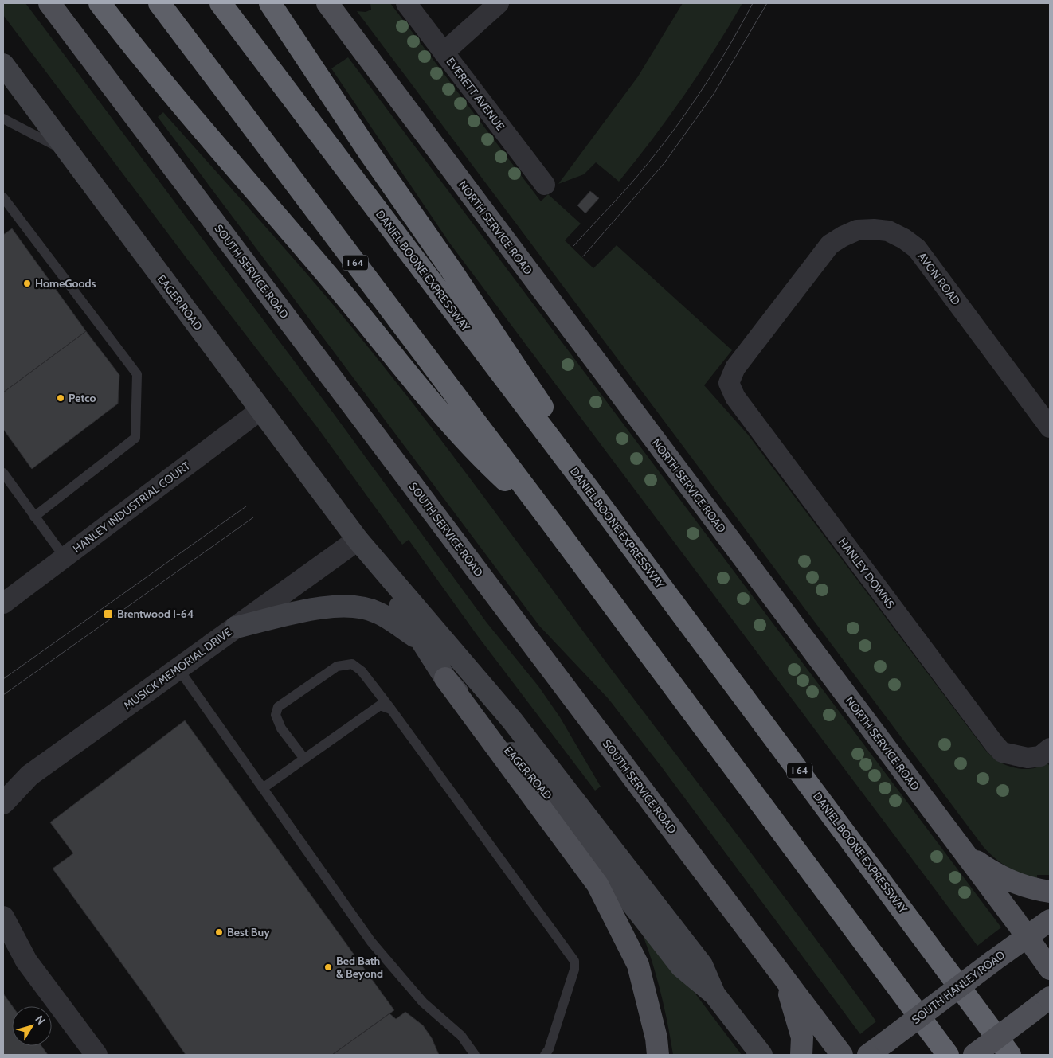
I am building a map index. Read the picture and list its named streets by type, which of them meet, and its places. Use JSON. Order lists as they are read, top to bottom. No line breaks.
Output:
{"streets":{"highway":["I 64","DANIEL BOONE EXPRESSWAY"],"main road":["NORTH SERVICE ROAD","SOUTH SERVICE ROAD","EAGER ROAD","SOUTH HANLEY ROAD"],"street":["EVERETT AVENUE","AVON ROAD","HANLEY INDUSTRIAL COURT","HANLEY DOWNS","MUSICK MEMORIAL DRIVE"]},"crossings":[["NORTH SERVICE ROAD","SOUTH HANLEY ROAD"],["AVON ROAD","HANLEY DOWNS"],["EAGER ROAD","HANLEY INDUSTRIAL COURT"],["EAGER ROAD","MUSICK MEMORIAL DRIVE"]],"places":{"other":["HomeGoods","Petco","Best Buy","Bed Bath & Beyond"],"transit":["Brentwood I-64"]},"north":"top right"}
